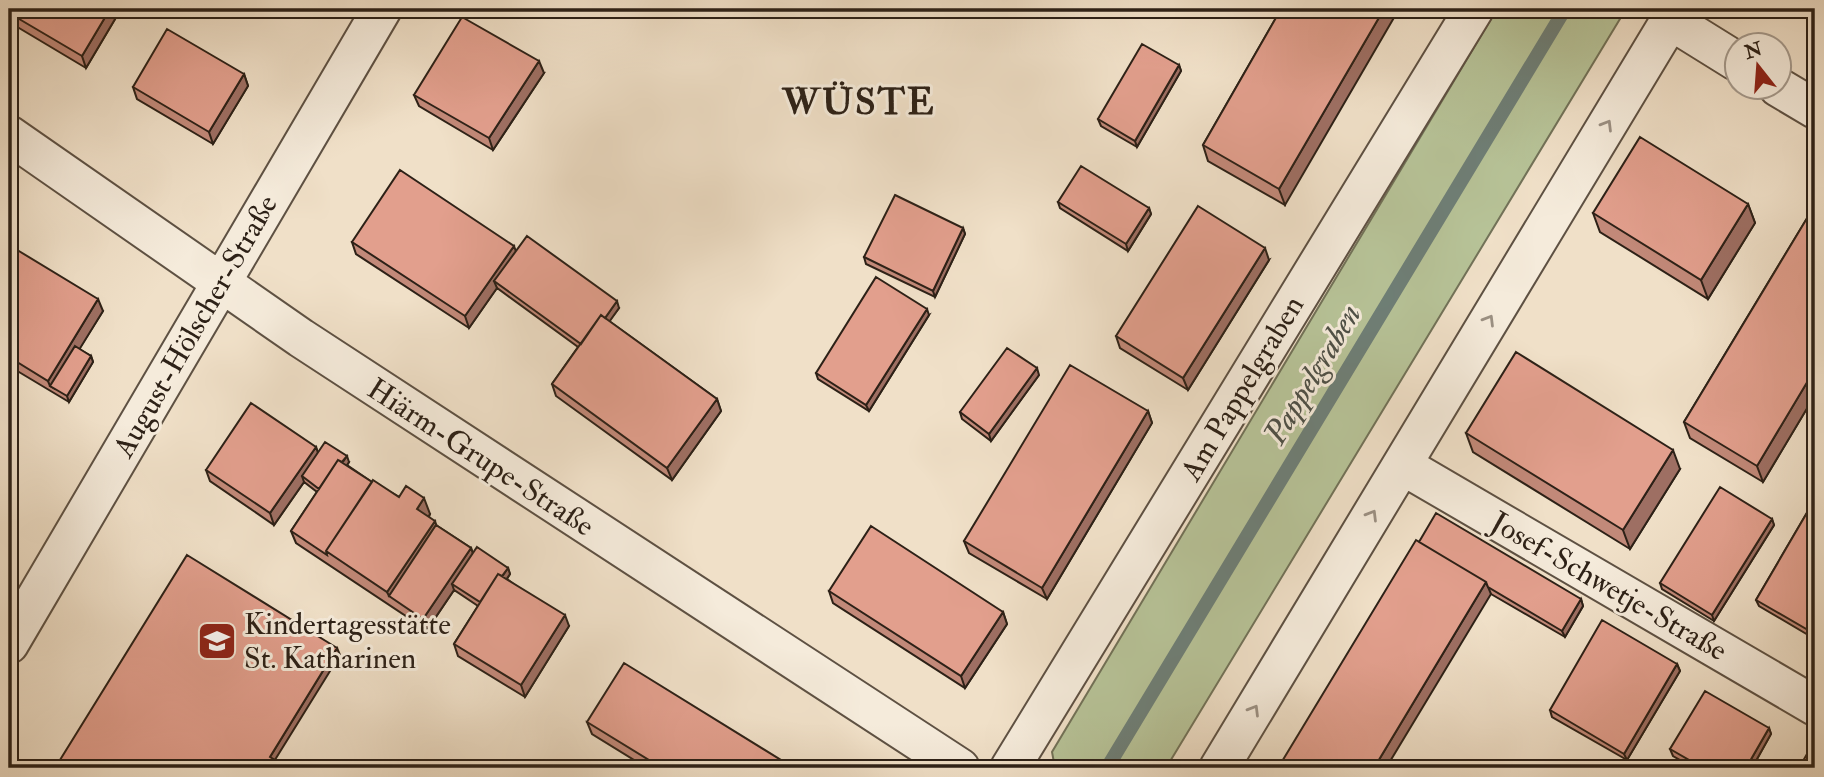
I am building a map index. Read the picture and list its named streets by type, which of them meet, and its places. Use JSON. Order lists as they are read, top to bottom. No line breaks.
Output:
{"streets":{"street":["August-Hölscher-Straße","Am Pappelgraben","Hiärm-Grupe-Straße","Josef-Schwetje-Straße"]},"crossings":[["August-Hölscher-Straße","Hiärm-Grupe-Straße"]],"districts":["WÜSTE"],"water":["Pappelgraben"],"places":{"school or university":["Kindertagesstätte St. Katharinen"]},"north":"top"}
